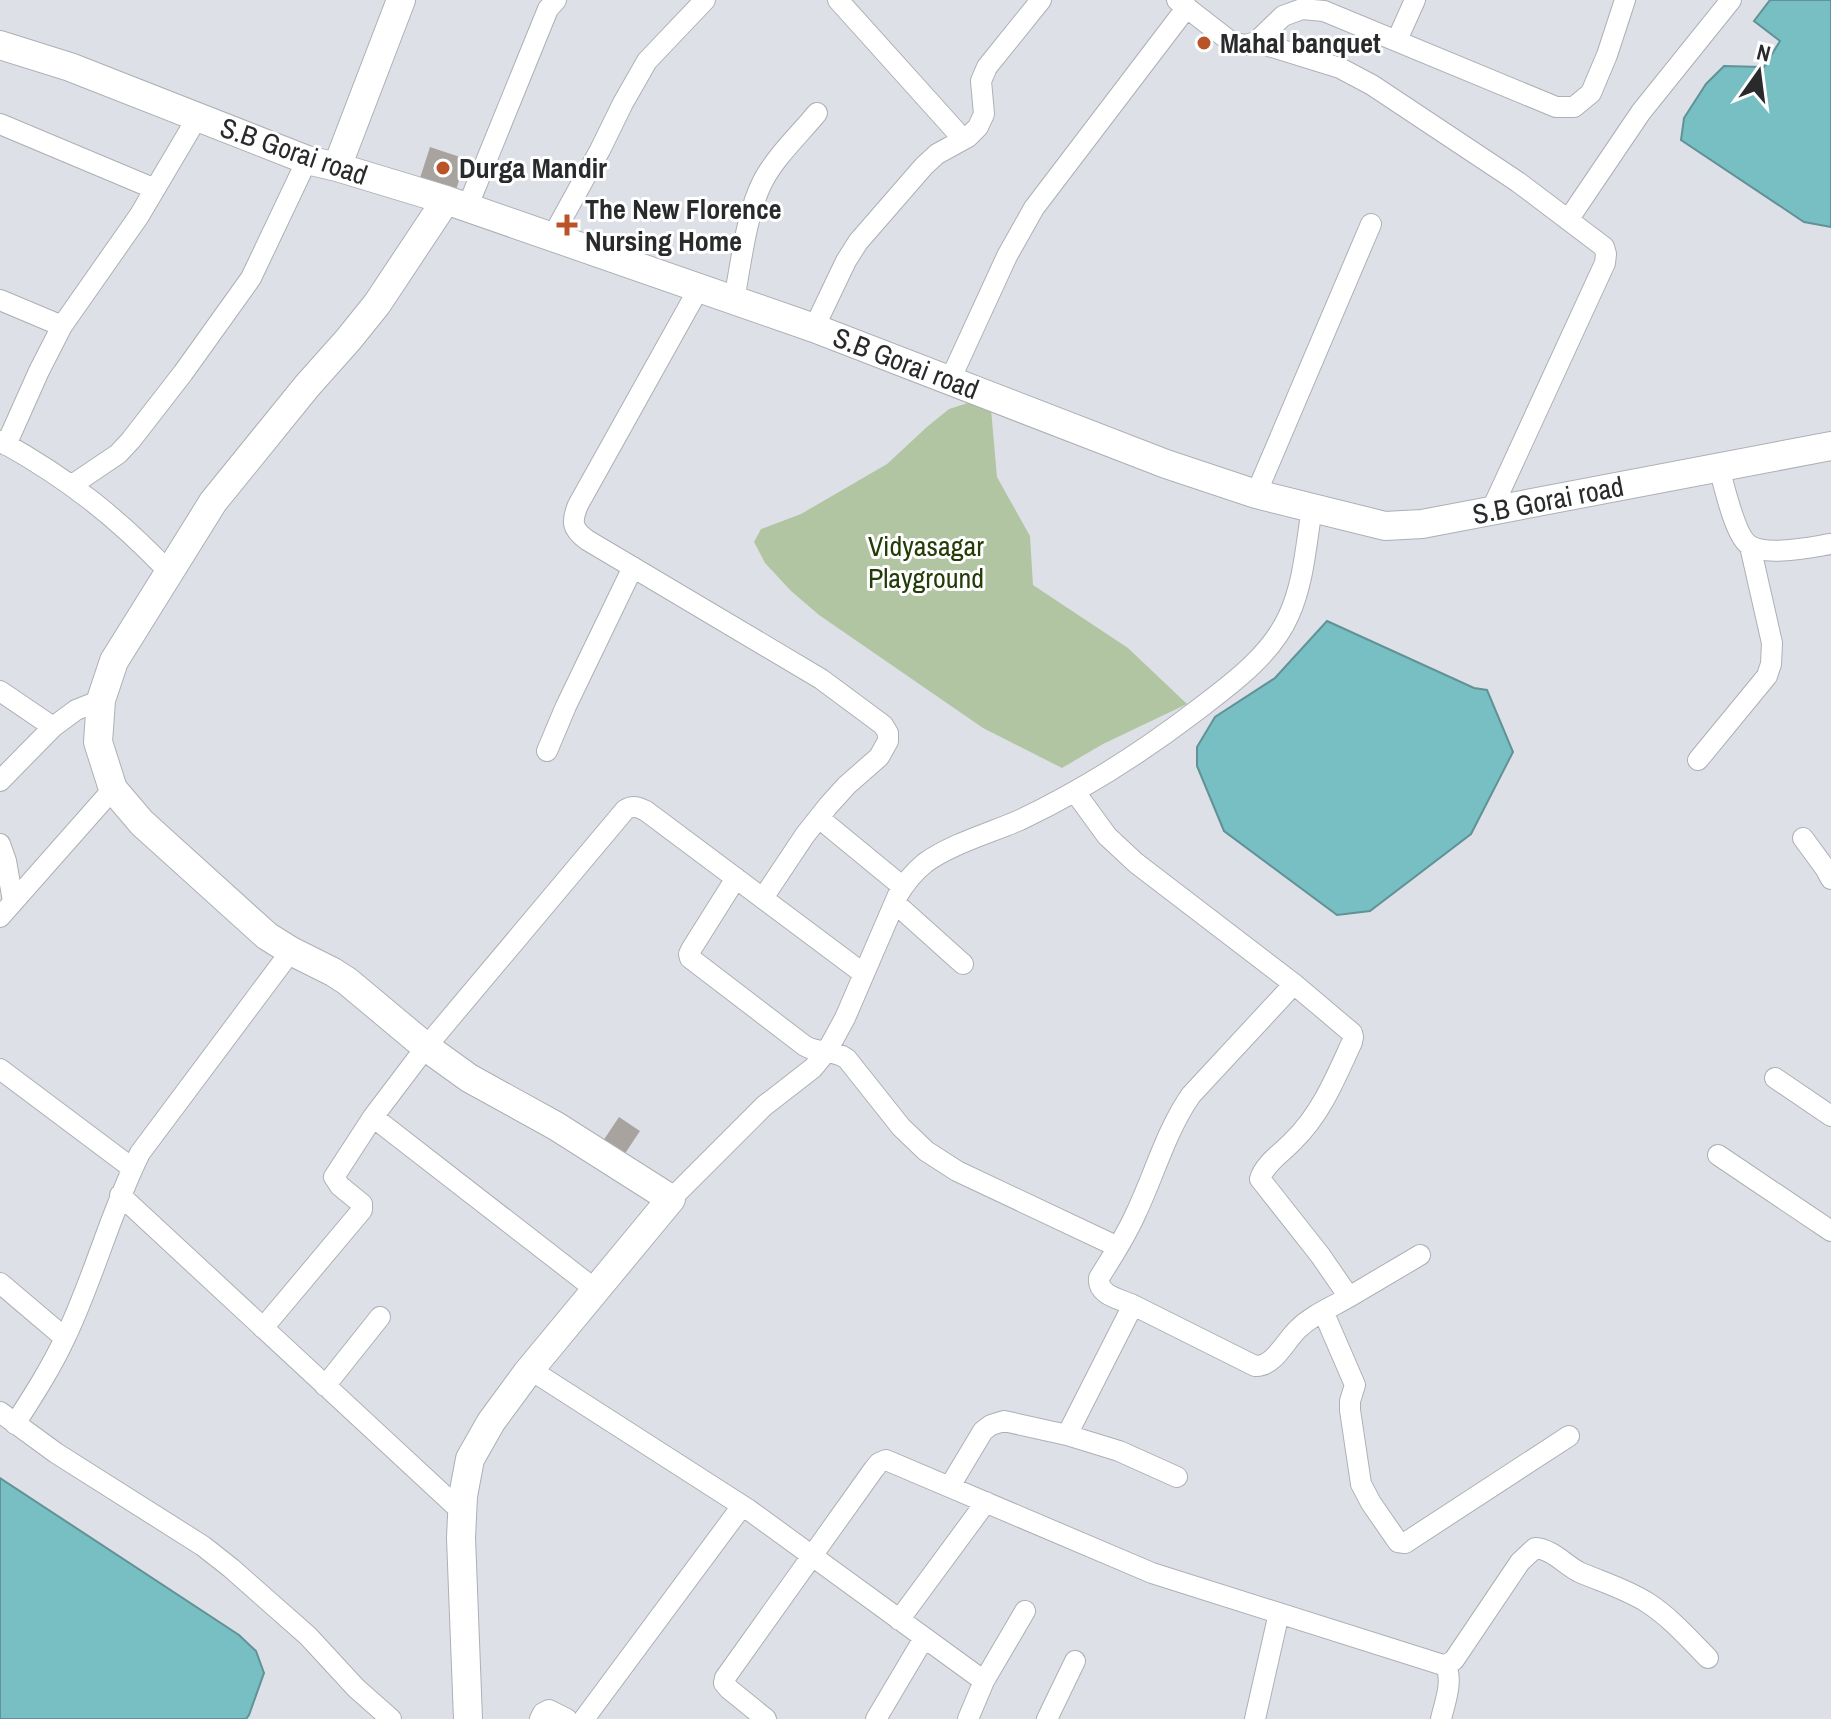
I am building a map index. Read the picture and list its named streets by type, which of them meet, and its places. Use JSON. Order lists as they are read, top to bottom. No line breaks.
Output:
{"streets":{"street":["S.B Gorai road"]},"parks":["Vidyasagar Playground"],"places":{"other":["Mahal banquet","Durga Mandir"],"health":["The New Florence Nursing Home"]},"north":"top"}
